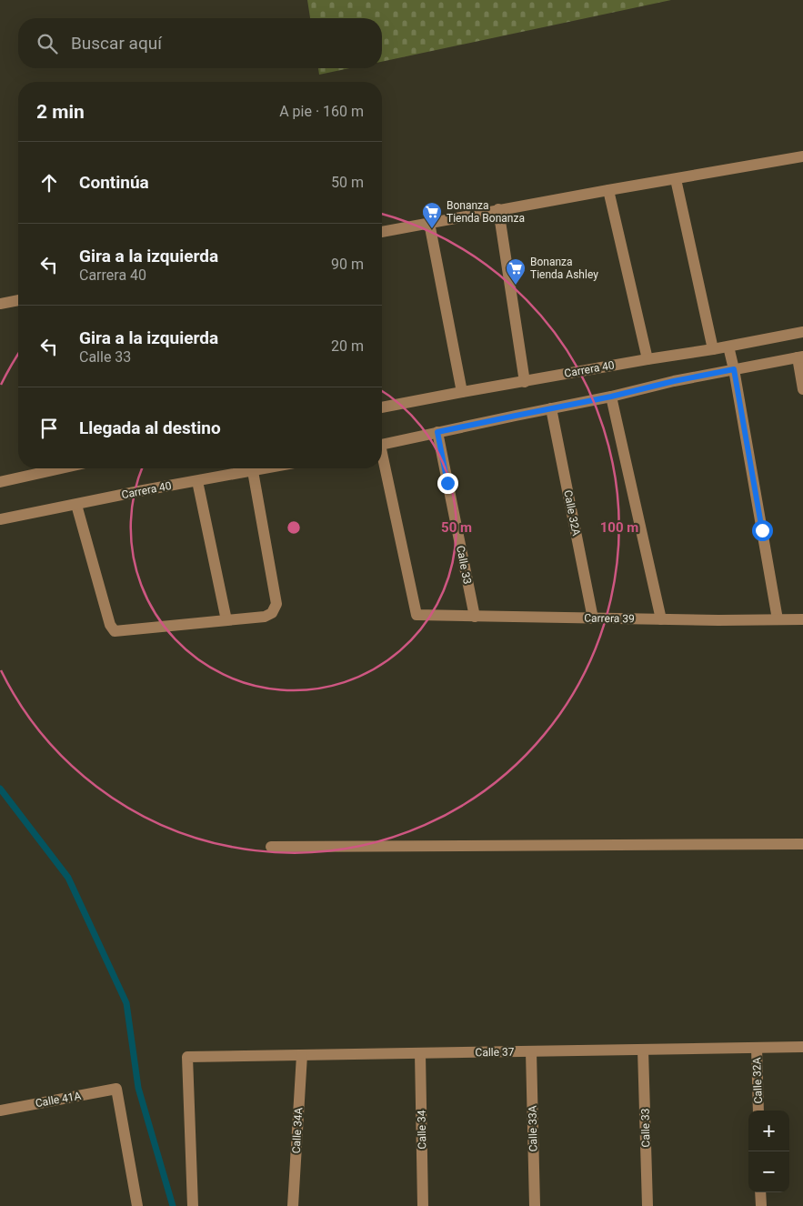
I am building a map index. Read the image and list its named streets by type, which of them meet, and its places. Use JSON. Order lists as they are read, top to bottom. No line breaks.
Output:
{"streets":{"street":["Carrera 40","Calle 32A","Calle 33","Carrera 39","Calle 37","Calle 41A","Calle 33A","Calle 34","Calle 34A"]},"crossings":[["Calle 32A","Carrera 39"],["Calle 32A","Calle 37"],["Calle 33","Carrera 39"],["Calle 33","Calle 37"],["Calle 37","Calle 33A"],["Calle 37","Calle 34"],["Calle 37","Calle 34A"]],"places":{"supermarket":["Bonanza Tienda Bonanza","Bonanza Tienda Ashley"]},"page":{"search":"Buscar aquí","heading":["2 min","A pie · 160 m"],"list":[["Continúa","50 m"],["Gira a la izquierda","Carrera 40","90 m"],["Gira a la izquierda","Calle 33","20 m"],"Llegada al destino"],"map_buttons":["+","−"]},"rings":["50 m","100 m"]}
